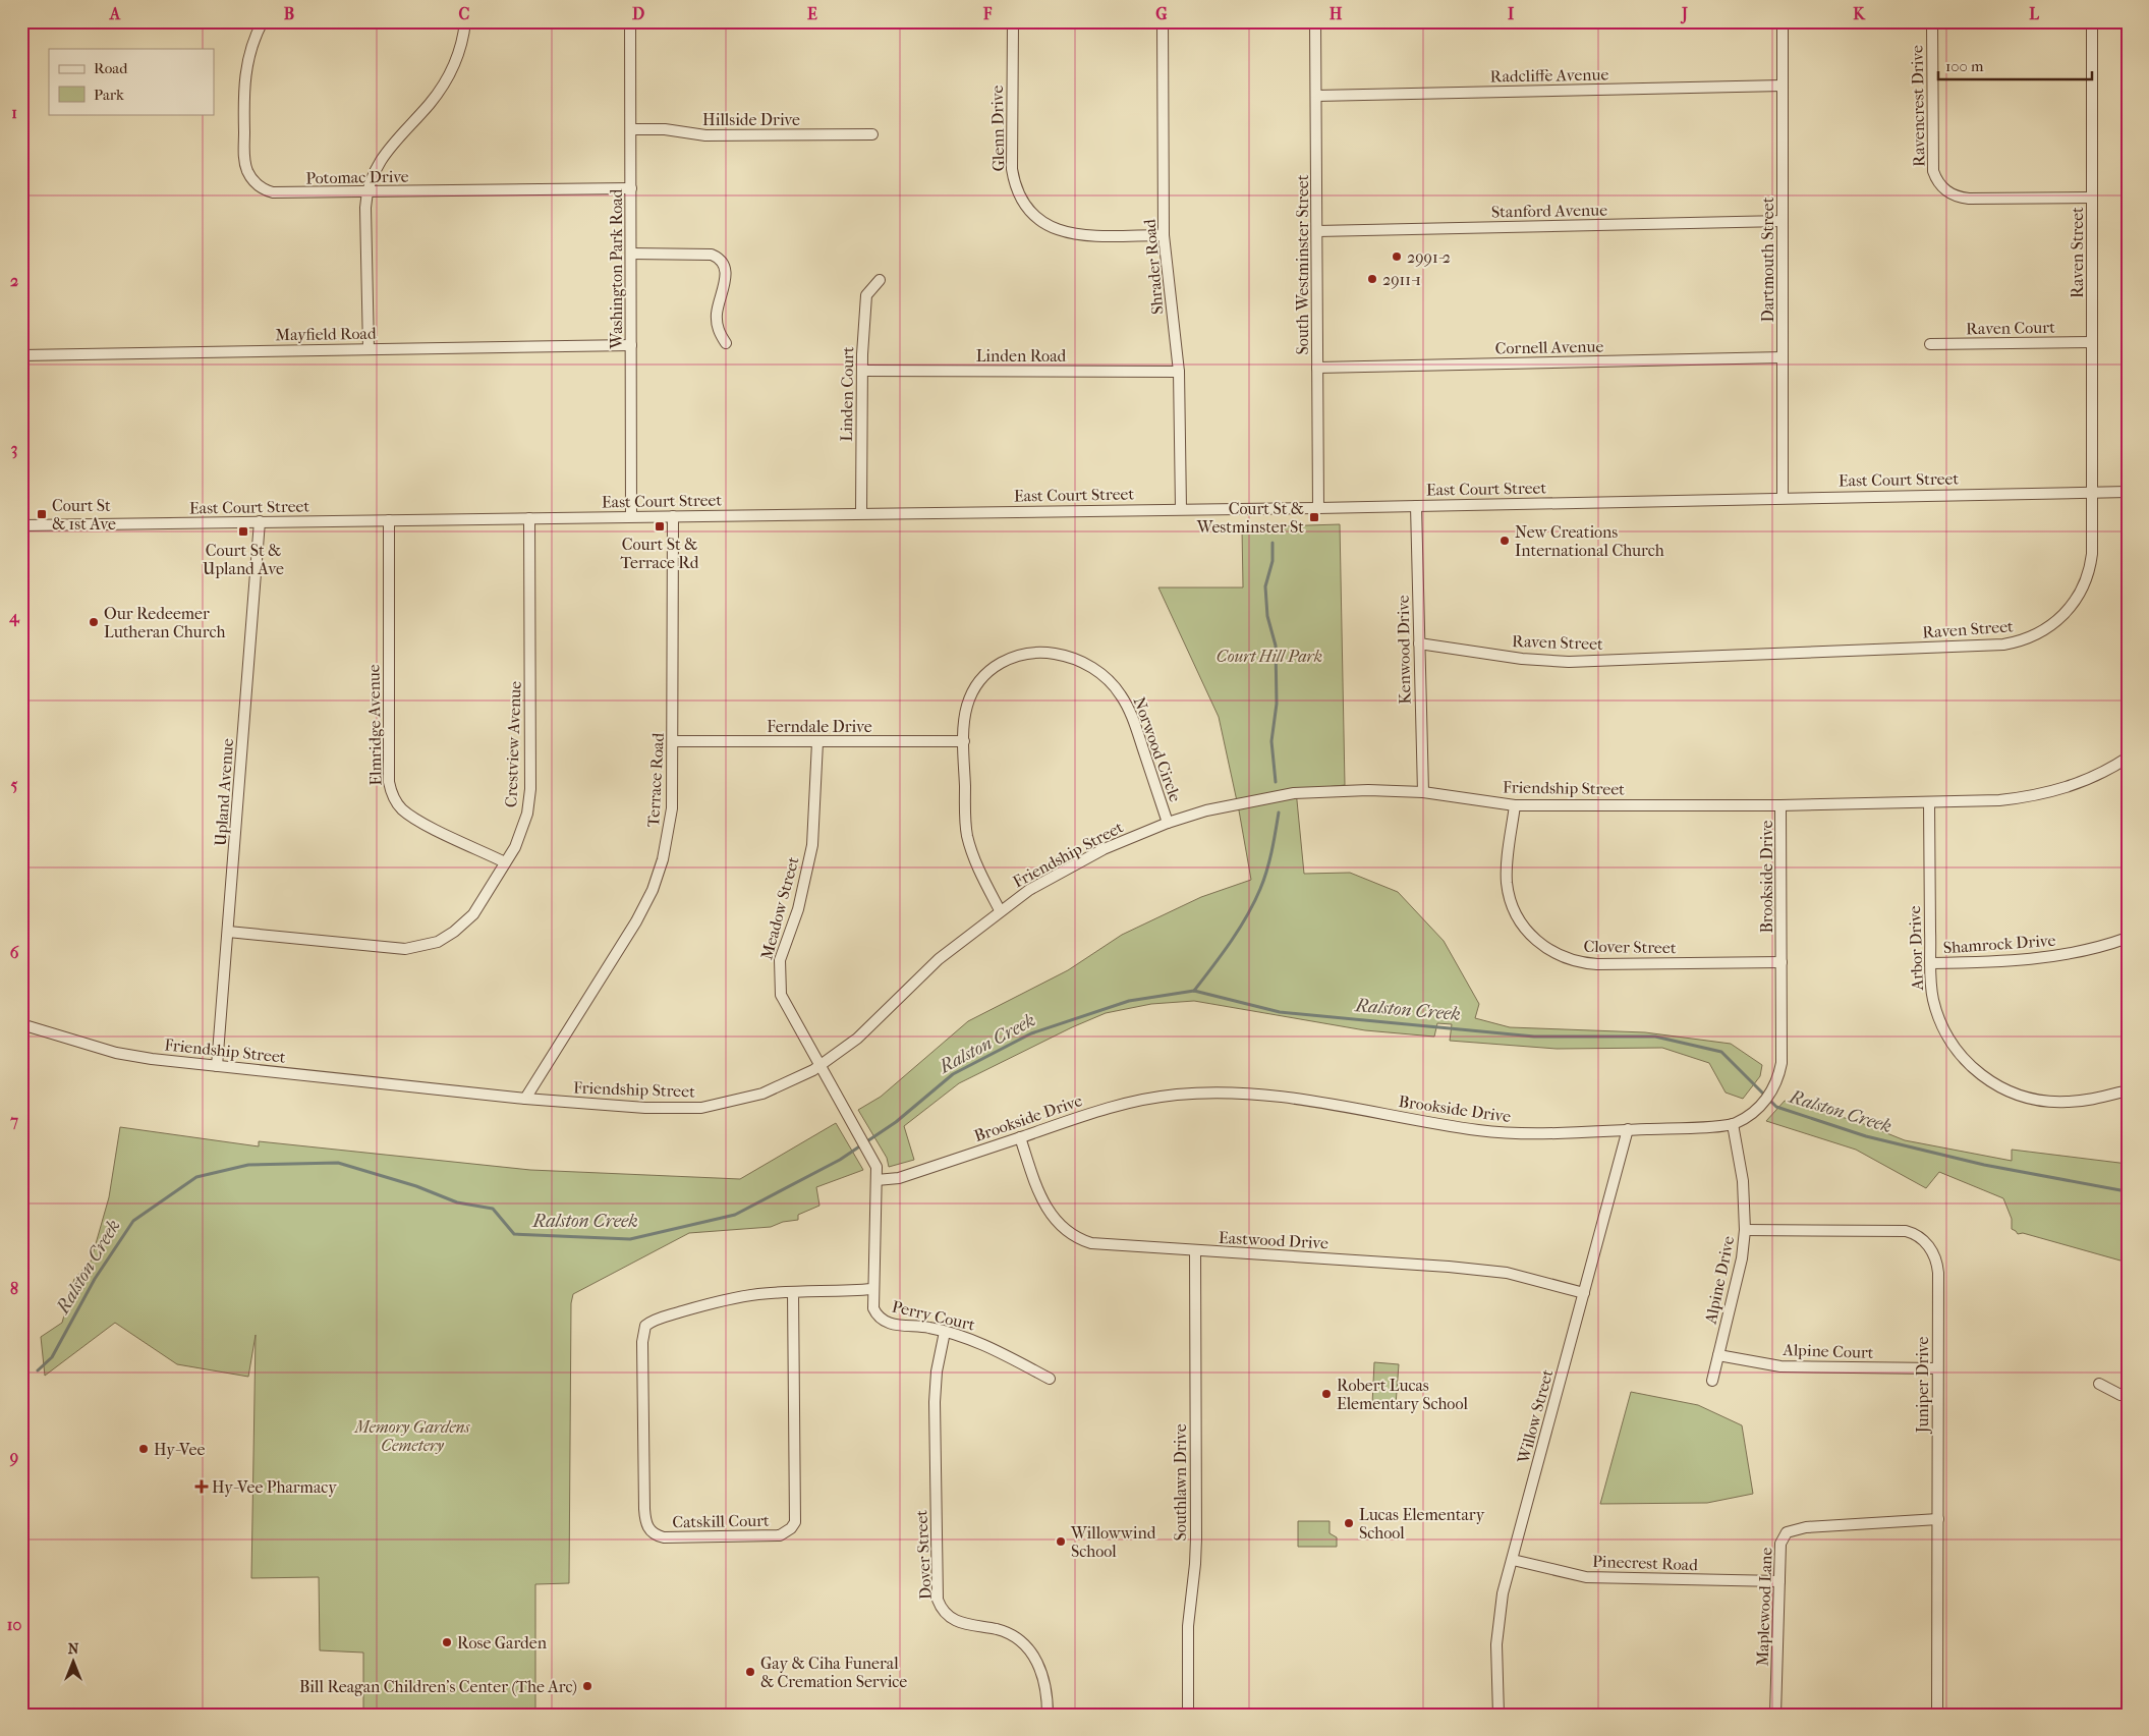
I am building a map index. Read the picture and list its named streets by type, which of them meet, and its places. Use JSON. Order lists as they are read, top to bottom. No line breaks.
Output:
{"streets":{"street":["Radcliffe Avenue","Ravencrest Drive","Hillside Drive","Glenn Drive","Potomac Drive","Stanford Avenue","Raven Street","Dartmouth Street","South Westminster Street","Shrader Road","Washington Park Road","Raven Court","Mayfield Road","Cornell Avenue","Linden Road","Linden Court","East Court Street","Kenwood Drive","Elmridge Avenue","Ferndale Drive","Crestview Avenue","Norwood Circle","Terrace Road","Friendship Street","Upland Avenue","Brookside Drive","Meadow Street","Shamrock Drive","Clover Street","Arbor Drive","Eastwood Drive","Alpine Drive","Perry Court","Alpine Court","Juniper Drive","Willow Street","Southlawn Drive","Catskill Court","Dover Street","Pinecrest Road","Maplewood Lane"]},"crossings":[["Radcliffe Avenue","Dartmouth Street"],["Radcliffe Avenue","South Westminster Street"],["Ravencrest Drive","Raven Street"],["Hillside Drive","Washington Park Road"],["Glenn Drive","Shrader Road"],["Potomac Drive","Washington Park Road"],["Stanford Avenue","Dartmouth Street"],["Stanford Avenue","South Westminster Street"],["Raven Street","Raven Court"],["Raven Street","East Court Street"],["Raven Street","Kenwood Drive"],["Dartmouth Street","Cornell Avenue"],["Dartmouth Street","East Court Street"],["South Westminster Street","Cornell Avenue"],["South Westminster Street","East Court Street"],["Shrader Road","Linden Road"],["Shrader Road","East Court Street"],["Washington Park Road","Mayfield Road"],["Washington Park Road","East Court Street"],["Linden Road","Linden Court"],["Linden Court","East Court Street"],["East Court Street","Kenwood Drive"],["East Court Street","Elmridge Avenue"],["East Court Street","Crestview Avenue"],["East Court Street","Terrace Road"],["East Court Street","Upland Avenue"],["Kenwood Drive","Friendship Street"],["Elmridge Avenue","Crestview Avenue"],["Ferndale Drive","Norwood Circle"],["Ferndale Drive","Terrace Road"],["Ferndale Drive","Meadow Street"],["Crestview Avenue","Upland Avenue"],["Norwood Circle","Friendship Street"],["Terrace Road","Friendship Street"],["Friendship Street","Upland Avenue"],["Friendship Street","Brookside Drive"],["Friendship Street","Meadow Street"],["Friendship Street","Clover Street"],["Friendship Street","Arbor Drive"],["Brookside Drive","Meadow Street"],["Brookside Drive","Clover Street"],["Brookside Drive","Eastwood Drive"],["Brookside Drive","Alpine Drive"],["Brookside Drive","Perry Court"],["Brookside Drive","Willow Street"],["Meadow Street","Perry Court"],["Shamrock Drive","Arbor Drive"],["Eastwood Drive","Willow Street"],["Eastwood Drive","Southlawn Drive"],["Alpine Drive","Alpine Court"],["Alpine Drive","Juniper Drive"],["Perry Court","Catskill Court"],["Perry Court","Dover Street"],["Alpine Court","Juniper Drive"],["Juniper Drive","Maplewood Lane"],["Willow Street","Pinecrest Road"],["Pinecrest Road","Maplewood Lane"]],"water":["Ralston Creek"],"parks":["Court Hill Park","Memory Gardens Cemetery"],"places":{"other":["2991-2","2911-1","New Creations International Church","Our Redeemer Lutheran Church","Robert Lucas Elementary School","Hy-Vee","Lucas Elementary School","Willowwind School","Rose Garden","Gay & Ciha Funeral & Cremation Service","Bill Reagan Children’s Center (The Arc)"],"transit":["Court St & 1st Ave","Court St & Westminster St","Court St & Terrace Rd","Court St & Upland Ave"],"health":["Hy-Vee Pharmacy"]},"legend":["Road","Park"],"scale_bar":"100 m","north":"top","grid":{"columns":["A","B","C","D","E","F","G","H","I","J","K","L"],"rows":["1","2","3","4","5","6","7","8","9","10"]}}
